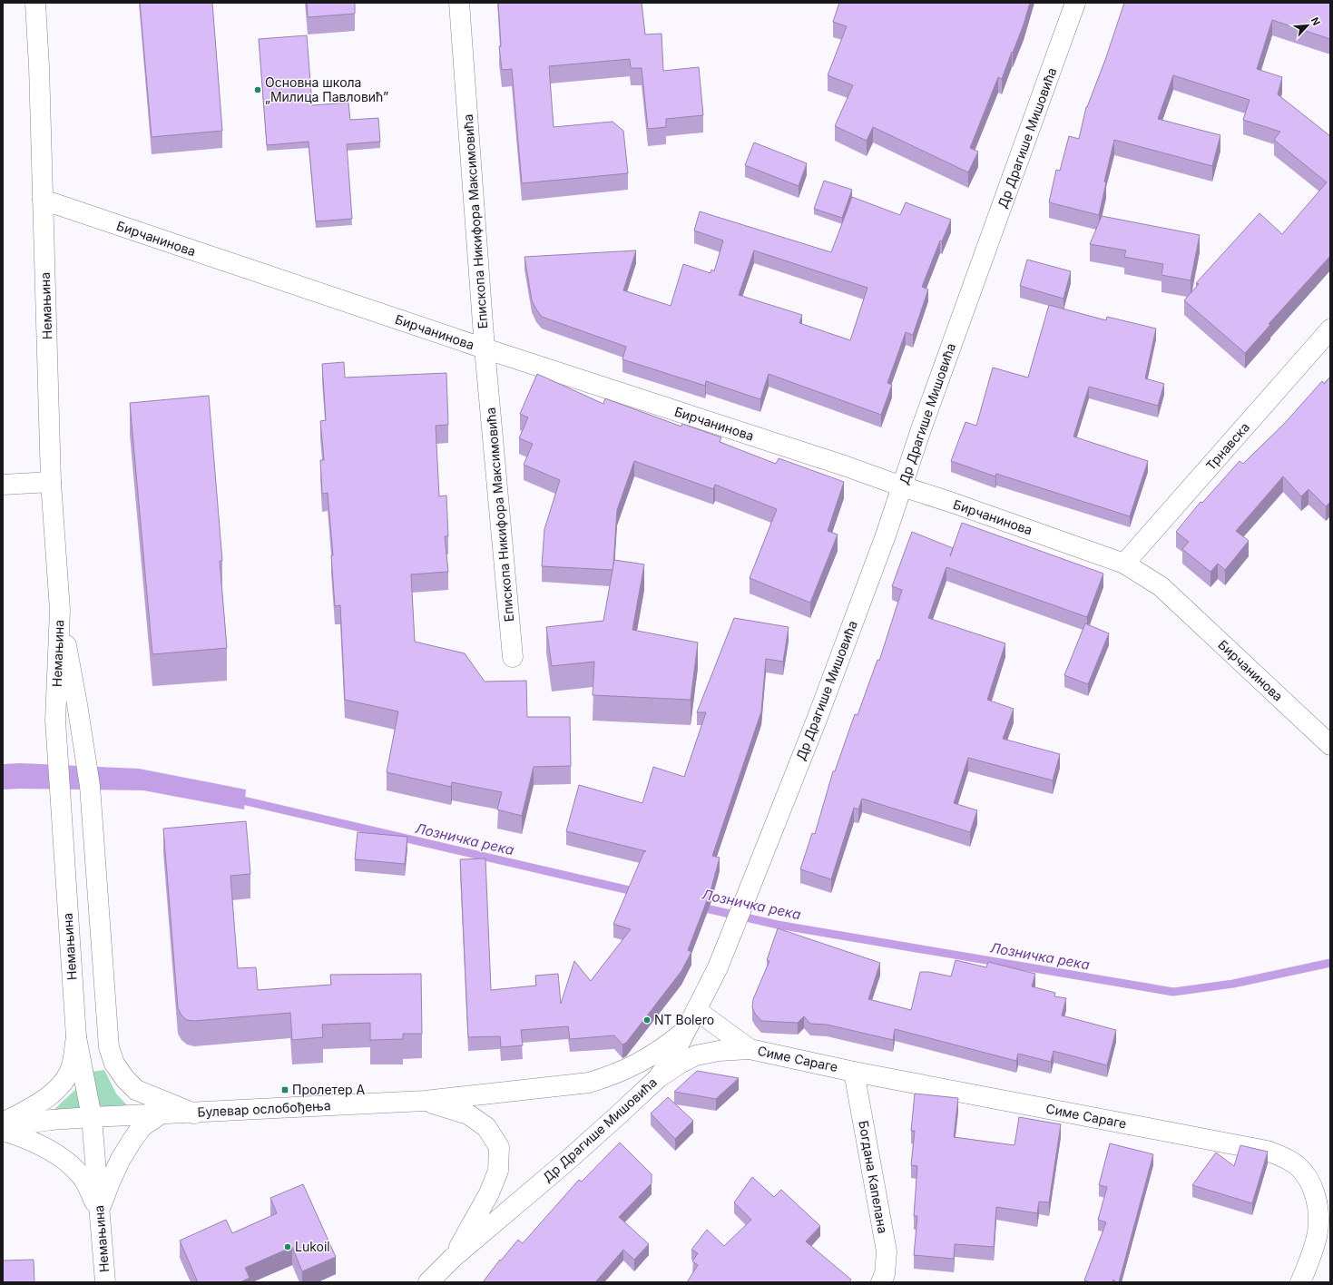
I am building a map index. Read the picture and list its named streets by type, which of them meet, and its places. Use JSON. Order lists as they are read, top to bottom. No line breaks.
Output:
{"streets":{"street":["Др Драгише Мишовића","Епископа Никифора Максимовића","Бирчанинова","Немањина","Трнавска","Симе Сараге","Булевар ослобођења","Богдана Капелана"]},"crossings":[["Др Драгише Мишовића","Бирчанинова"],["Др Драгише Мишовића","Симе Сараге"],["Др Драгише Мишовића","Булевар ослобођења"],["Епископа Никифора Максимовића","Бирчанинова"],["Бирчанинова","Немањина"],["Бирчанинова","Трнавска"],["Немањина","Булевар ослобођења"],["Симе Сараге","Богдана Капелана"]],"water":["Лозничка река"],"places":{"other":["Основна школа „Милица Павловић”","NT Bolero","Lukoil"],"transit":["Пролетер А"]},"north":"top right"}
